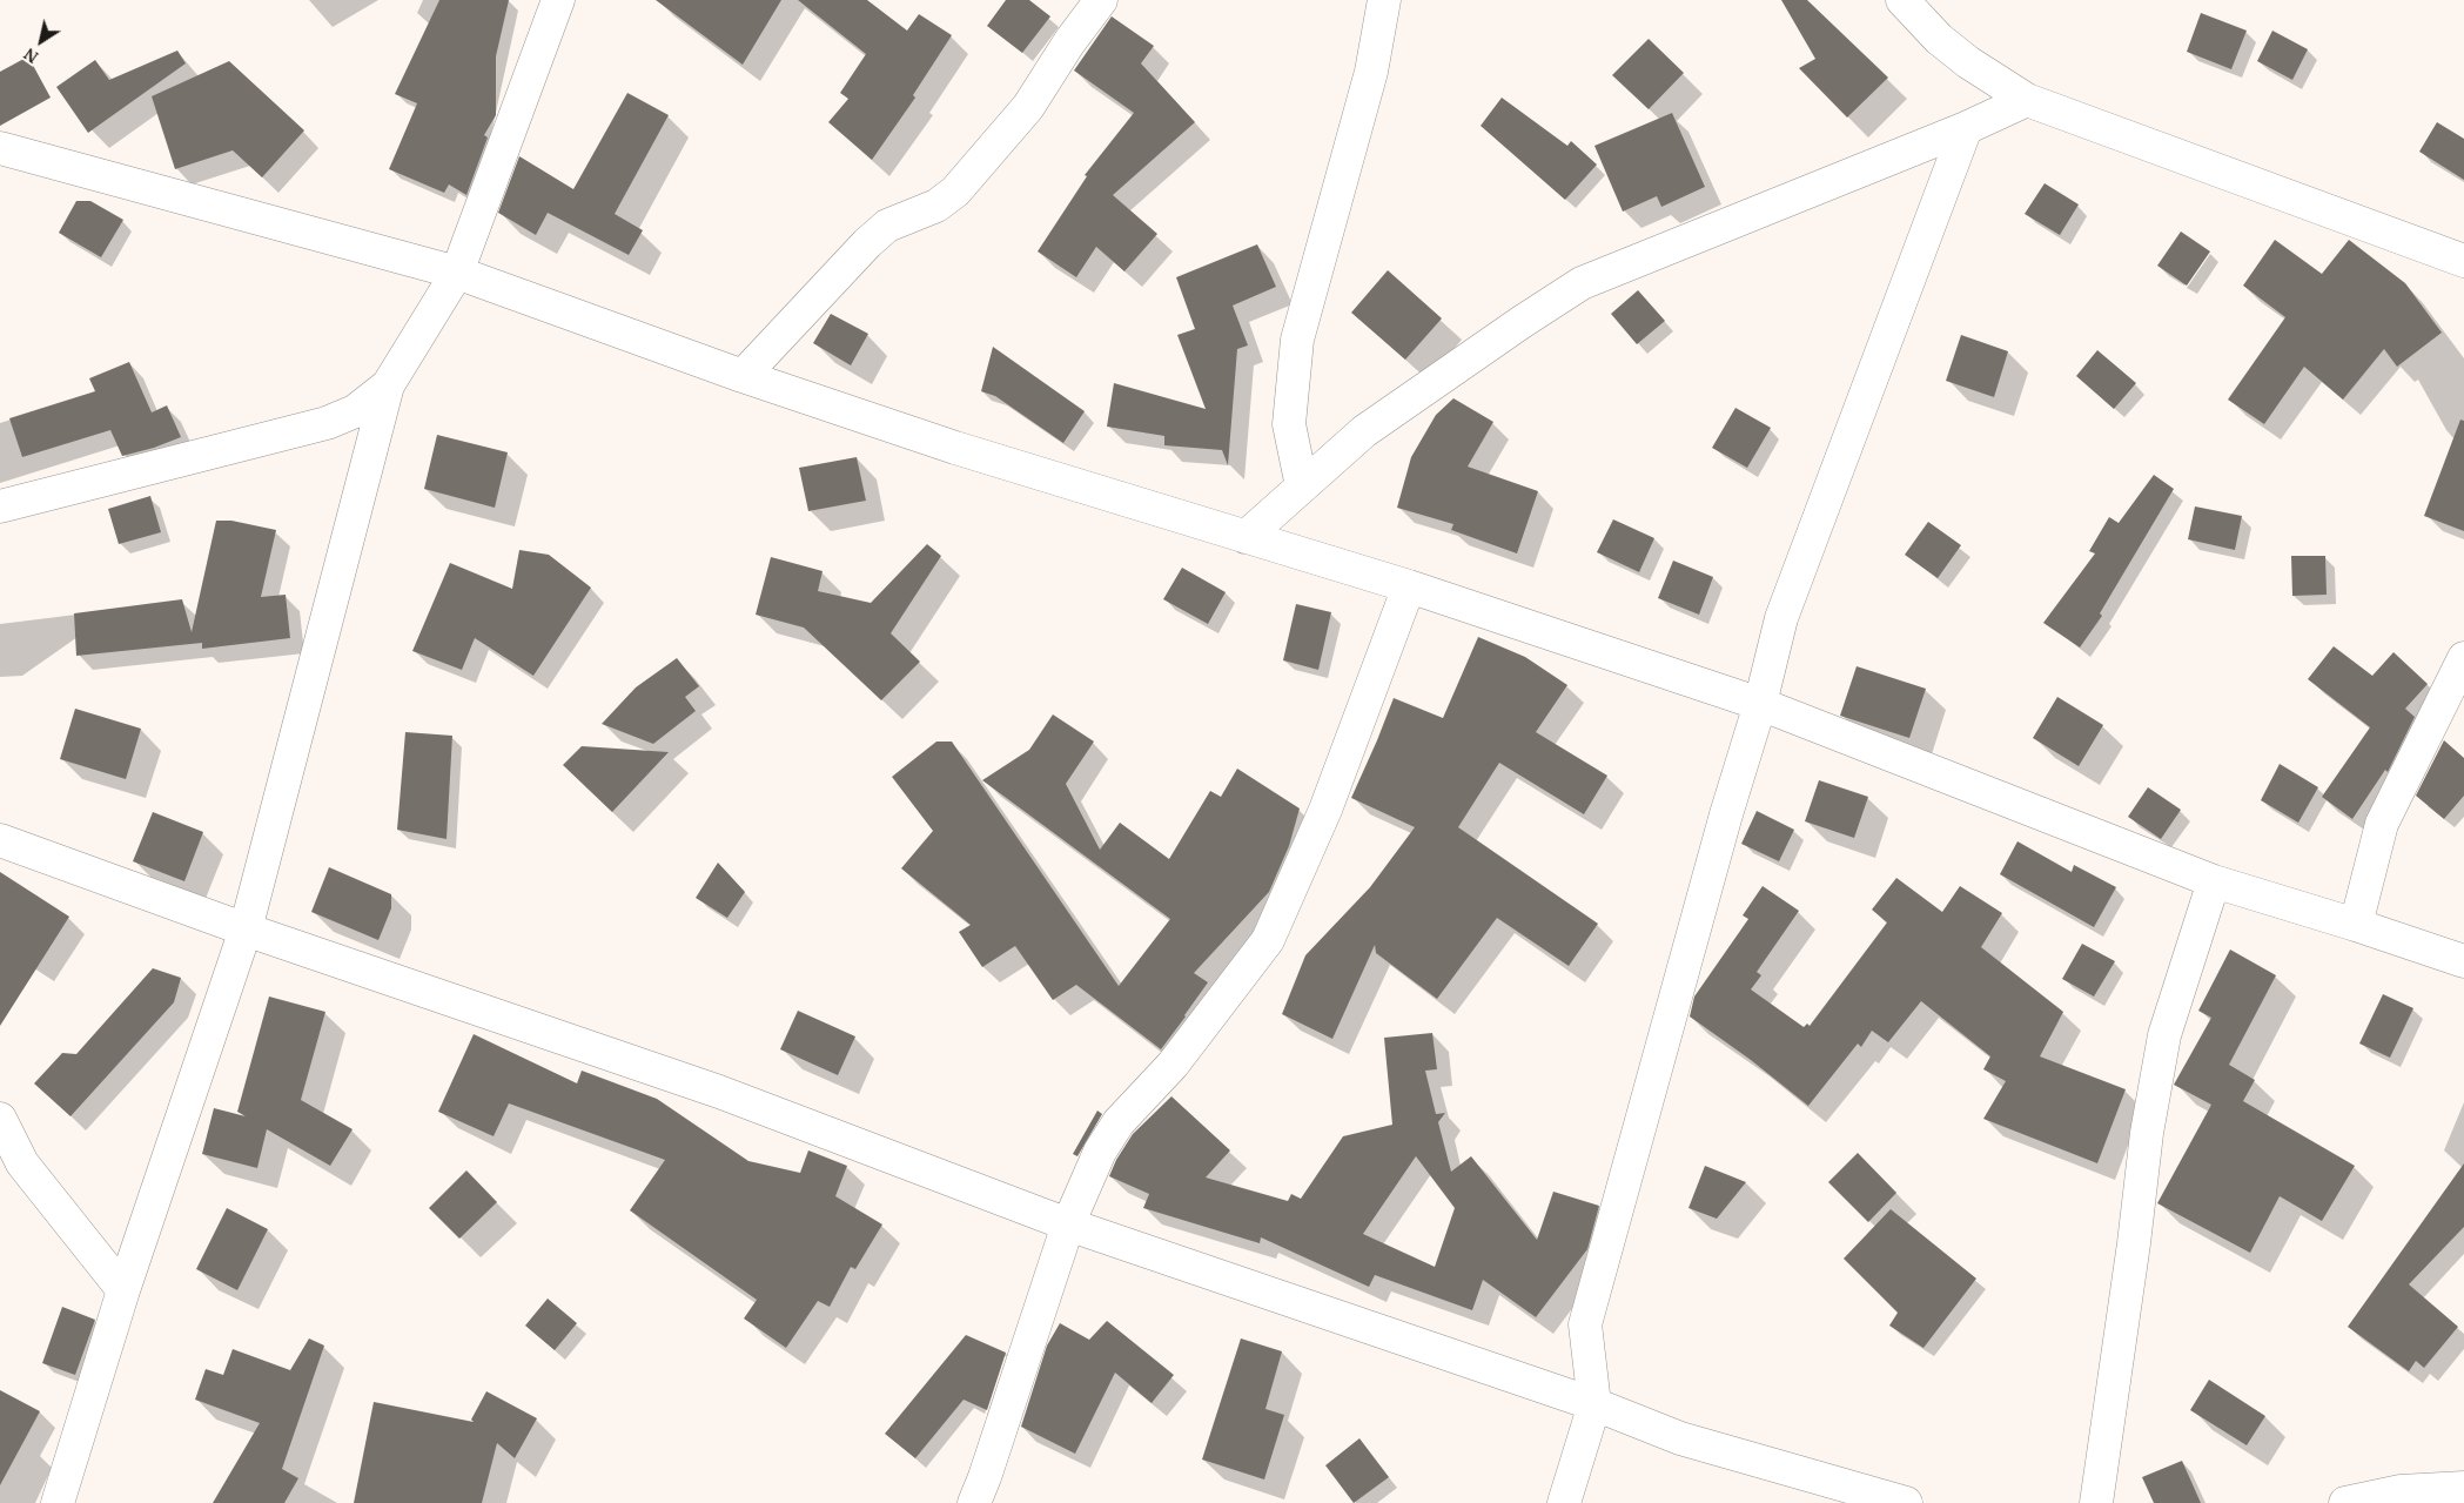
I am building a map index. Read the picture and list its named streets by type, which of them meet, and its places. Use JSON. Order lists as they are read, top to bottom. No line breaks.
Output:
{"north":"bottom left"}
